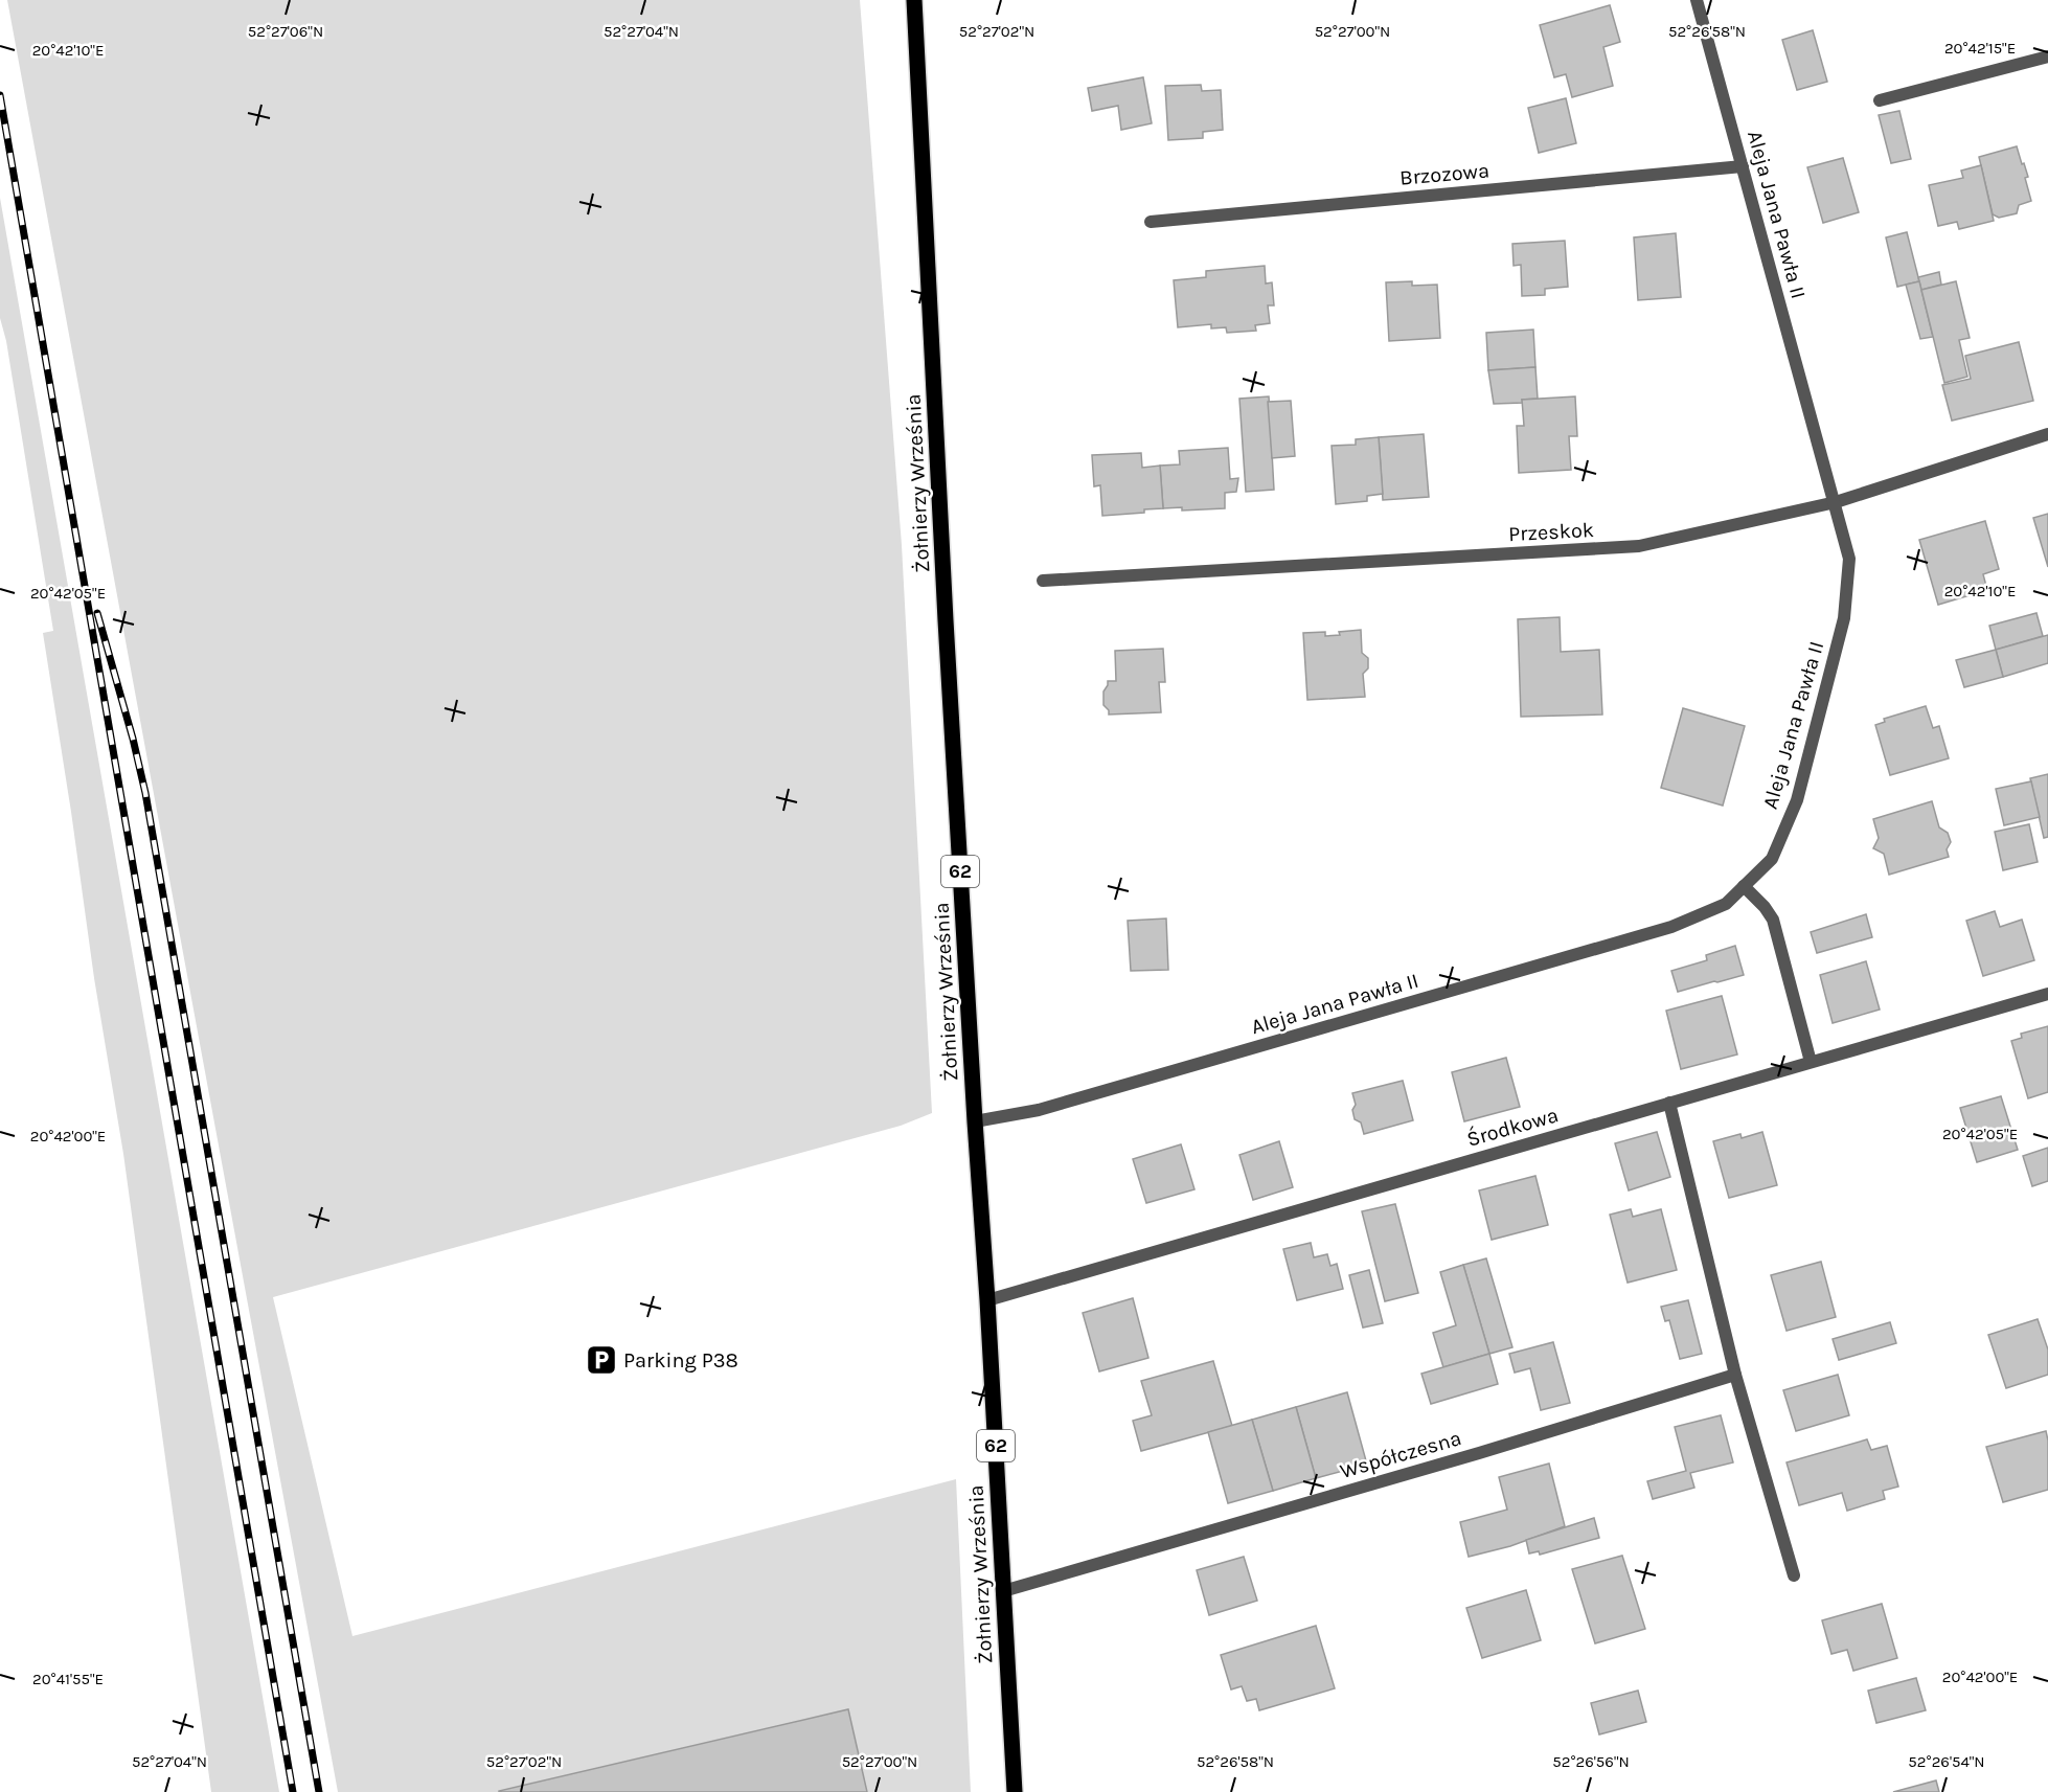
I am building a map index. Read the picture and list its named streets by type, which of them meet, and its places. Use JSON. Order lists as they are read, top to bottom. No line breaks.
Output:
{"streets":{"main road":["Żołnierzy Września","62"],"street":["Brzozowa","Aleja Jana Pawła II","Przeskok","Środkowa","Współczesna"]},"crossings":[["Brzozowa","Aleja Jana Pawła II"],["Aleja Jana Pawła II","Żołnierzy Września"],["Aleja Jana Pawła II","Przeskok"],["Żołnierzy Września","Środkowa"],["Żołnierzy Września","Współczesna"]],"places":{"parking":["Parking P38"]},"coordinates":["52°27'06\"N","52°27'04\"N","52°27'02\"N","52°27'00\"N","52°26'58\"N","20°42'15\"E","20°42'10\"E","20°42'05\"E","20°42'00\"E","20°41'55\"E","52°26'56\"N","52°26'54\"N"]}
